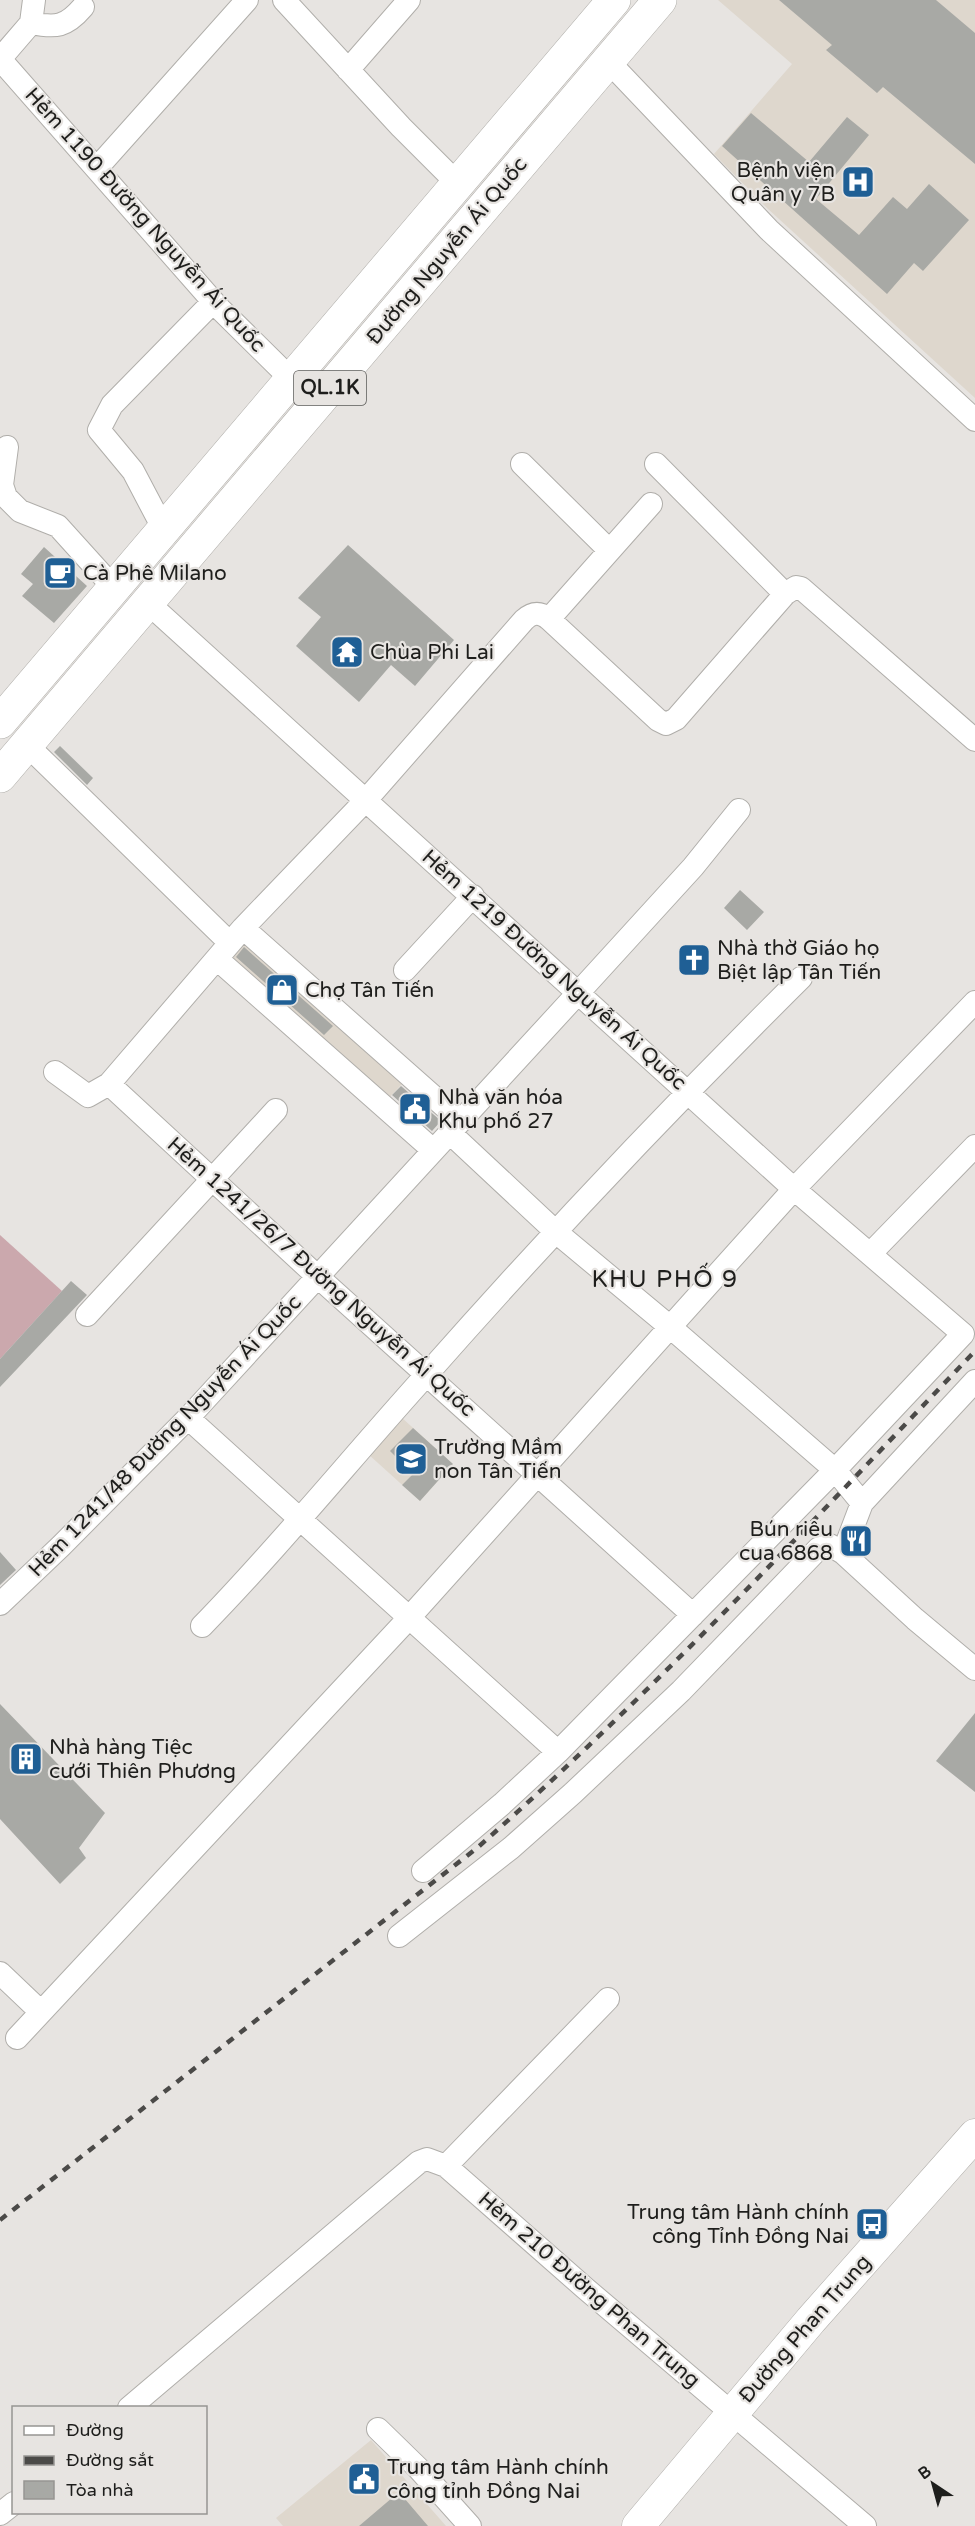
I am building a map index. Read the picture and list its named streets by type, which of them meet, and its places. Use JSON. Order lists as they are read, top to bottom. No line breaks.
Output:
{"streets":{"main road":["Đường Nguyễn Ái Quốc","QL.1K","Đường Phan Trung"],"street":["Hẻm 1190 Đường Nguyễn Ái Quốc","Hẻm 1219 Đường Nguyễn Ái Quốc","Hẻm 1241/26/7 Đường Nguyễn Ái Quốc","Hẻm 1241/48 Đường Nguyễn Ái Quốc","Hẻm 210 Đường Phan Trung"]},"crossings":[["Hẻm 1190 Đường Nguyễn Ái Quốc","Đường Nguyễn Ái Quốc"],["Đường Nguyễn Ái Quốc","Hẻm 1219 Đường Nguyễn Ái Quốc"],["Hẻm 1219 Đường Nguyễn Ái Quốc","Hẻm 1241/48 Đường Nguyễn Ái Quốc"],["Hẻm 1241/26/7 Đường Nguyễn Ái Quốc","Hẻm 1241/48 Đường Nguyễn Ái Quốc"],["Hẻm 210 Đường Phan Trung","Đường Phan Trung"]],"districts":["KHU PHỐ 9"],"places":{"hospital":["Bệnh viện Quân y 7B"],"cafe":["Cà Phê Milano"],"temple":["Chùa Phi Lai"],"church":["Nhà thờ Giáo họ Biệt lập Tân Tiến"],"shop":["Chợ Tân Tiến"],"public building":["Nhà văn hóa Khu phố 27","Trung tâm Hành chính công tỉnh Đồng Nai"],"school or university":["Trường Mầm non Tân Tiến"],"restaurant":["Bún riêu cua 6868"],"building":["Nhà hàng Tiệc cưới Thiên Phương"],"bus stop":["Trung tâm Hành chính công Tỉnh Đồng Nai"]},"legend":["Đường","Đường sắt","Tòa nhà"],"north":"top left"}
